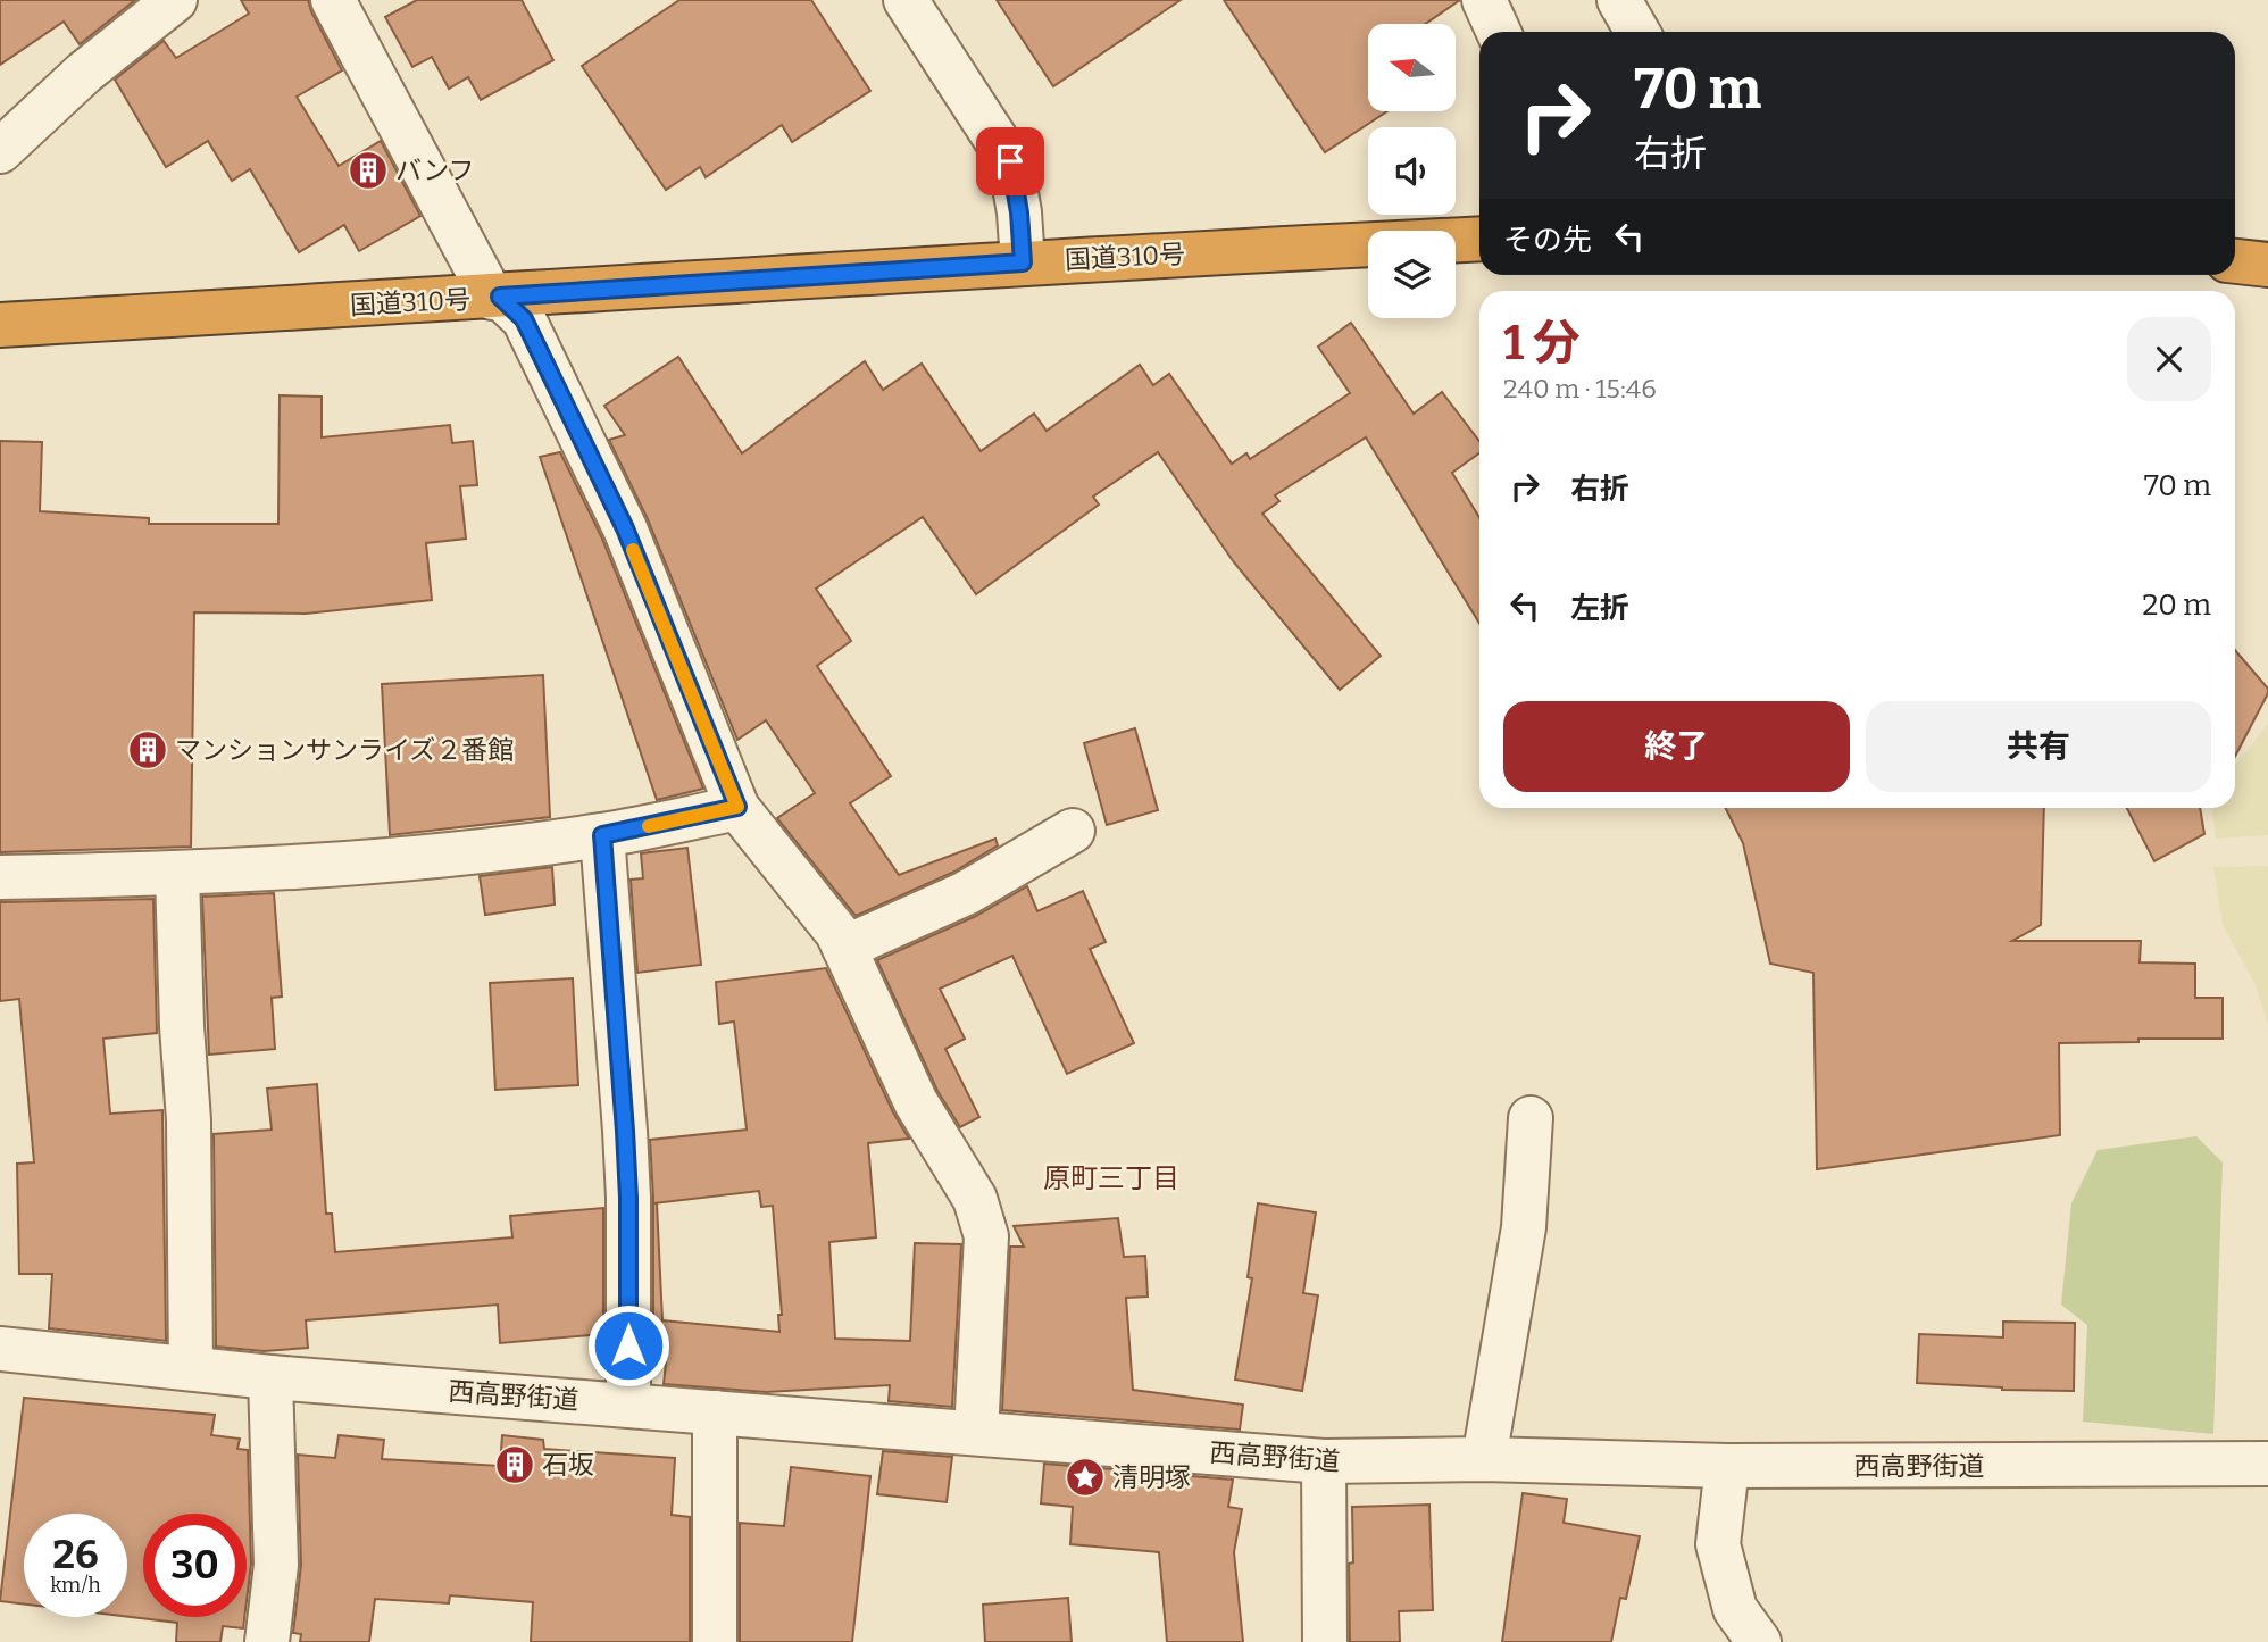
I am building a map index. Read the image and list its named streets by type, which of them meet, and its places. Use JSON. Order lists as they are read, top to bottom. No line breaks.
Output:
{"streets":{"highway":["国道310号"],"street":["西高野街道"]},"districts":["原町三丁目"],"places":{"building":["バンフ","マンションサンライズ２番館","石坂"],"place":["清明塚"]},"north":"left","page":{"turn":["70 m","右折"],"then":"その先","heading":["1 分","240 m · 15:46"],"list":[{"name":"右折","value":"70 m"},{"name":"左折","value":"20 m"}],"buttons":["終了","共有"],"speed":"26 km/h","limit":"30"}}
